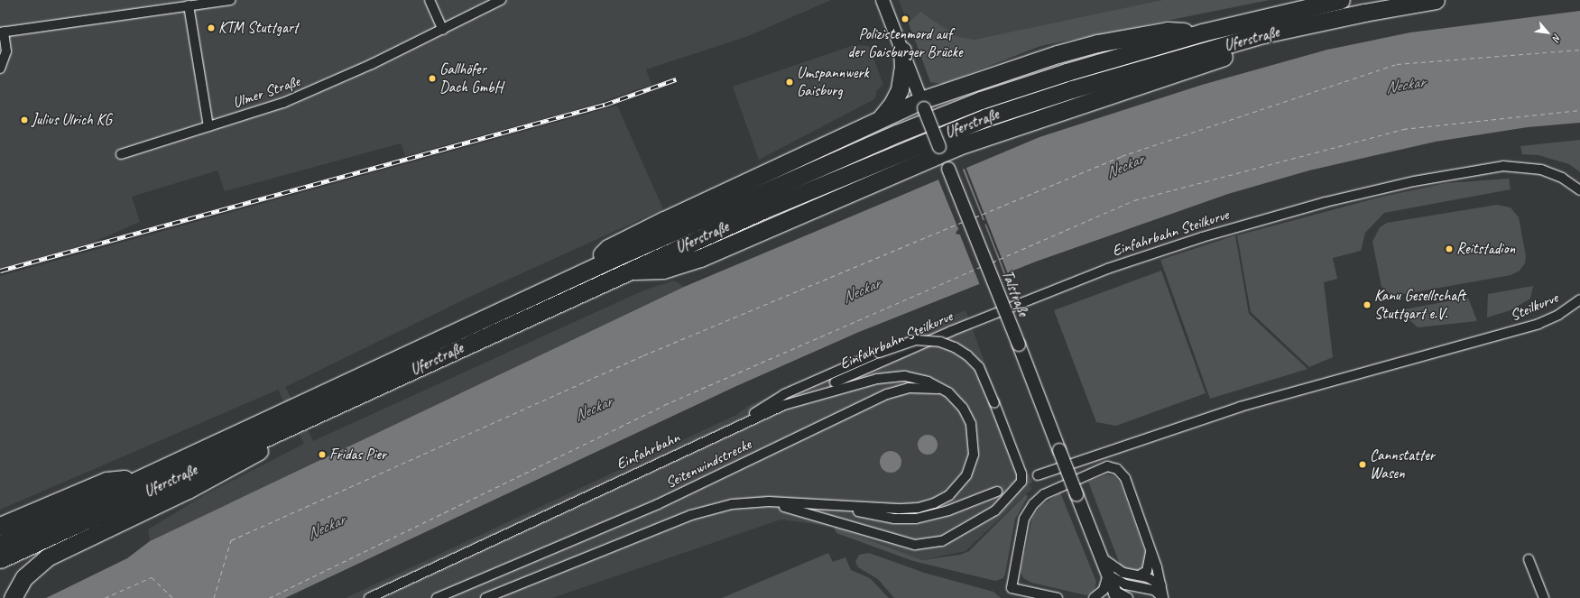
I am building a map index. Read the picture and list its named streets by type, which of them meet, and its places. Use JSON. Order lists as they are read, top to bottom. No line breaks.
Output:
{"streets":{"highway":["Uferstraße"],"main road":["Talstraße"],"street":["Ulmer Straße","Einfahrbahn Steilkurve","Steilkurve","Einfahrbahn","Seitenwindstrecke"]},"crossings":[["Einfahrbahn","Seitenwindstrecke"]],"water":["Neckar"],"places":["Polizistenmord auf der Gaisburger Brücke","KTM Stuttgart","Gallhöfer Dach GmbH","Umspannwerk Gaisburg","Julius Ulrich KG","Reitstadion","Kanu Gesellschaft Stuttgart e.V.","Fridas Pier","Cannstatter Wasen"],"north":"bottom right"}
